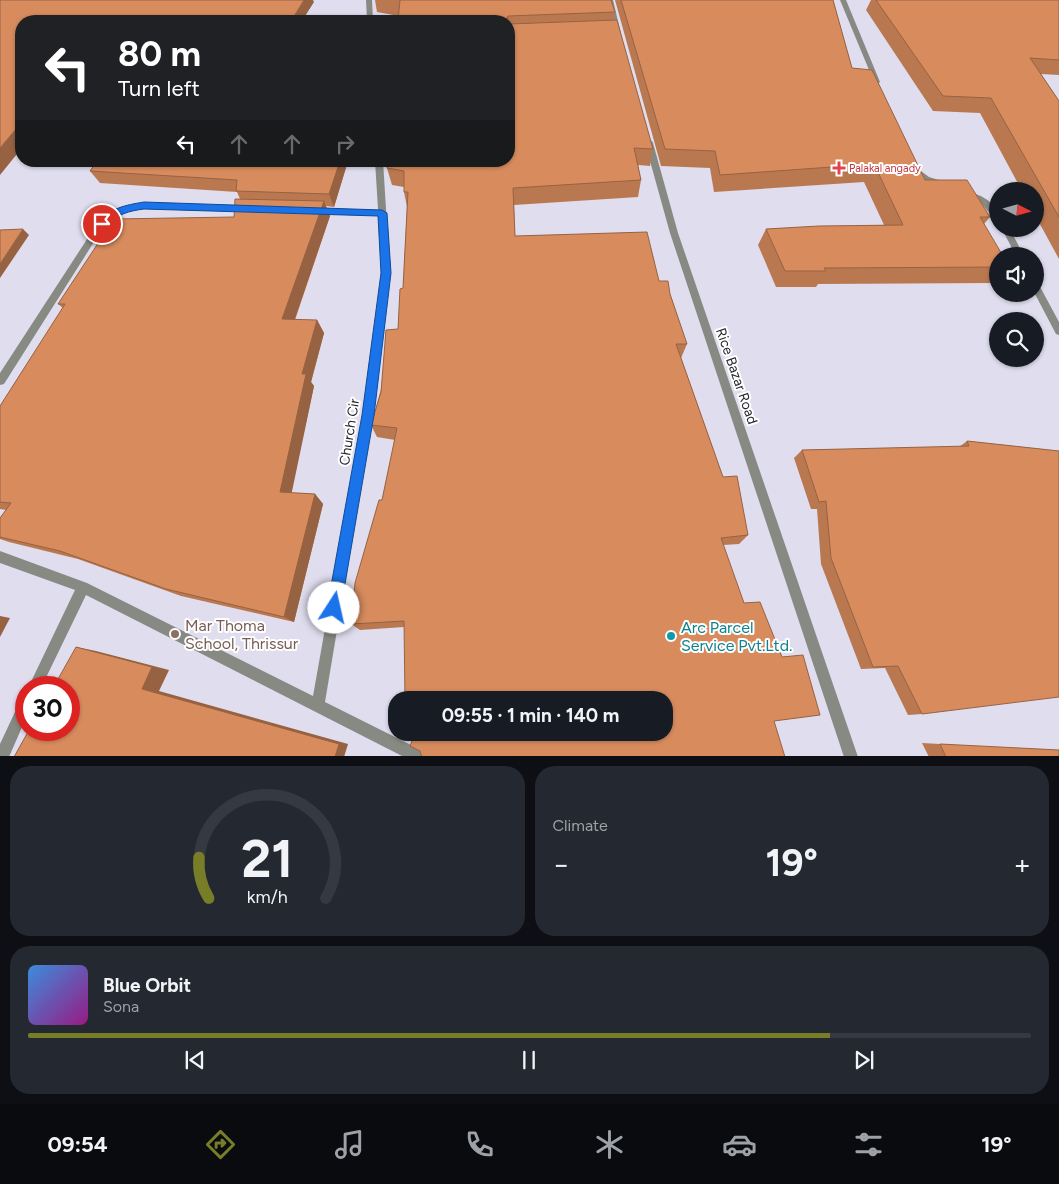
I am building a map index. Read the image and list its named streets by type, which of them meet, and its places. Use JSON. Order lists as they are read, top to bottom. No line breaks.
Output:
{"streets":{"street":["Rice Bazar Road","Church Cir"]},"places":{"health":["Palakal angady"],"other":["Mar Thoma School, Thrissur","Arc Parcel Service Pvt.Ltd."]},"north":"right","page":{"turn":["80 m","Turn left"],"limit":"30","trip":"09:55 · 1 min · 140 m","tile":"Climate","heat":["−","19°","+"],"song":["Blue Orbit","Sona"],"tabs":["09:54","19°"],"gauge":["21","km/h"]}}
